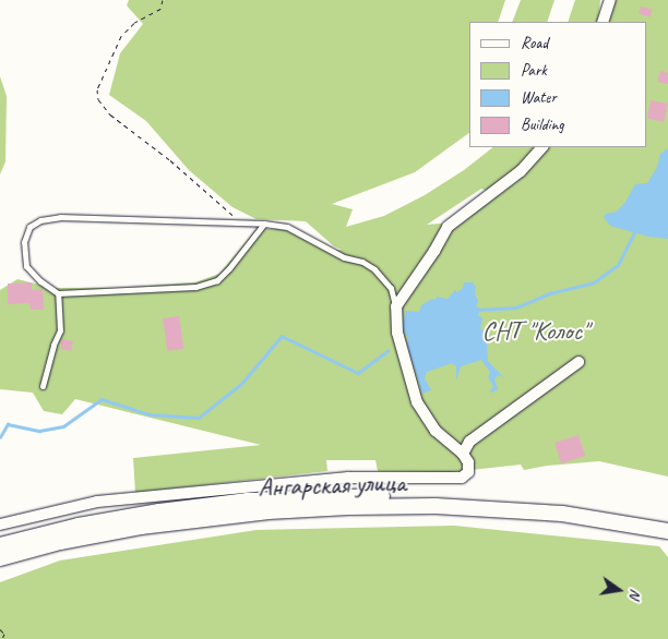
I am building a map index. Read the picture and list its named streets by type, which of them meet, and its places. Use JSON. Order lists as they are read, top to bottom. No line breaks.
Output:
{"streets":{"main road":["Ангарская улица"]},"parks":["СНТ \"Колос\""],"legend":["Road","Park","Water","Building"],"north":"right"}
